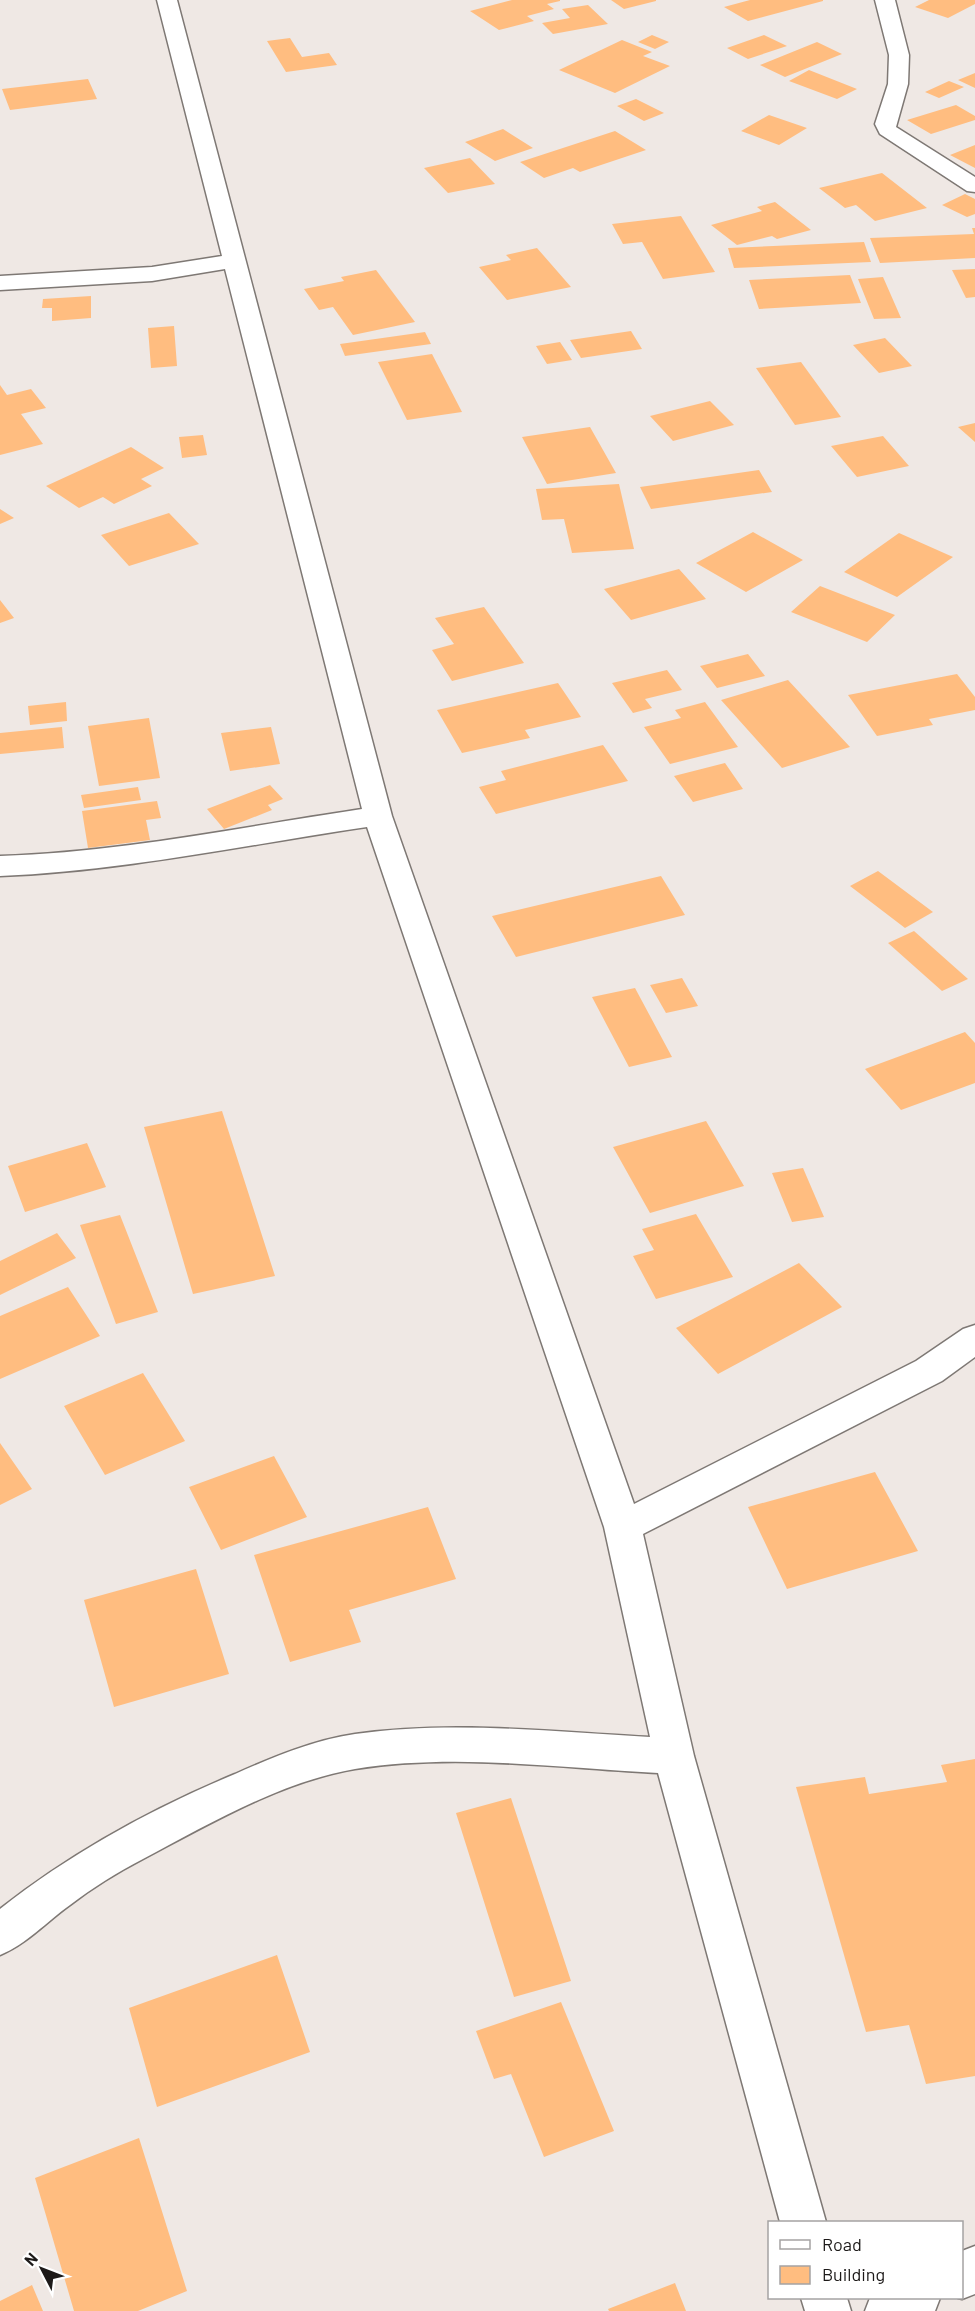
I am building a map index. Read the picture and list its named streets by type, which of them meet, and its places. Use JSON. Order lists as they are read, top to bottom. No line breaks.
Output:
{"legend":["Road","Building"],"north":"top left"}
